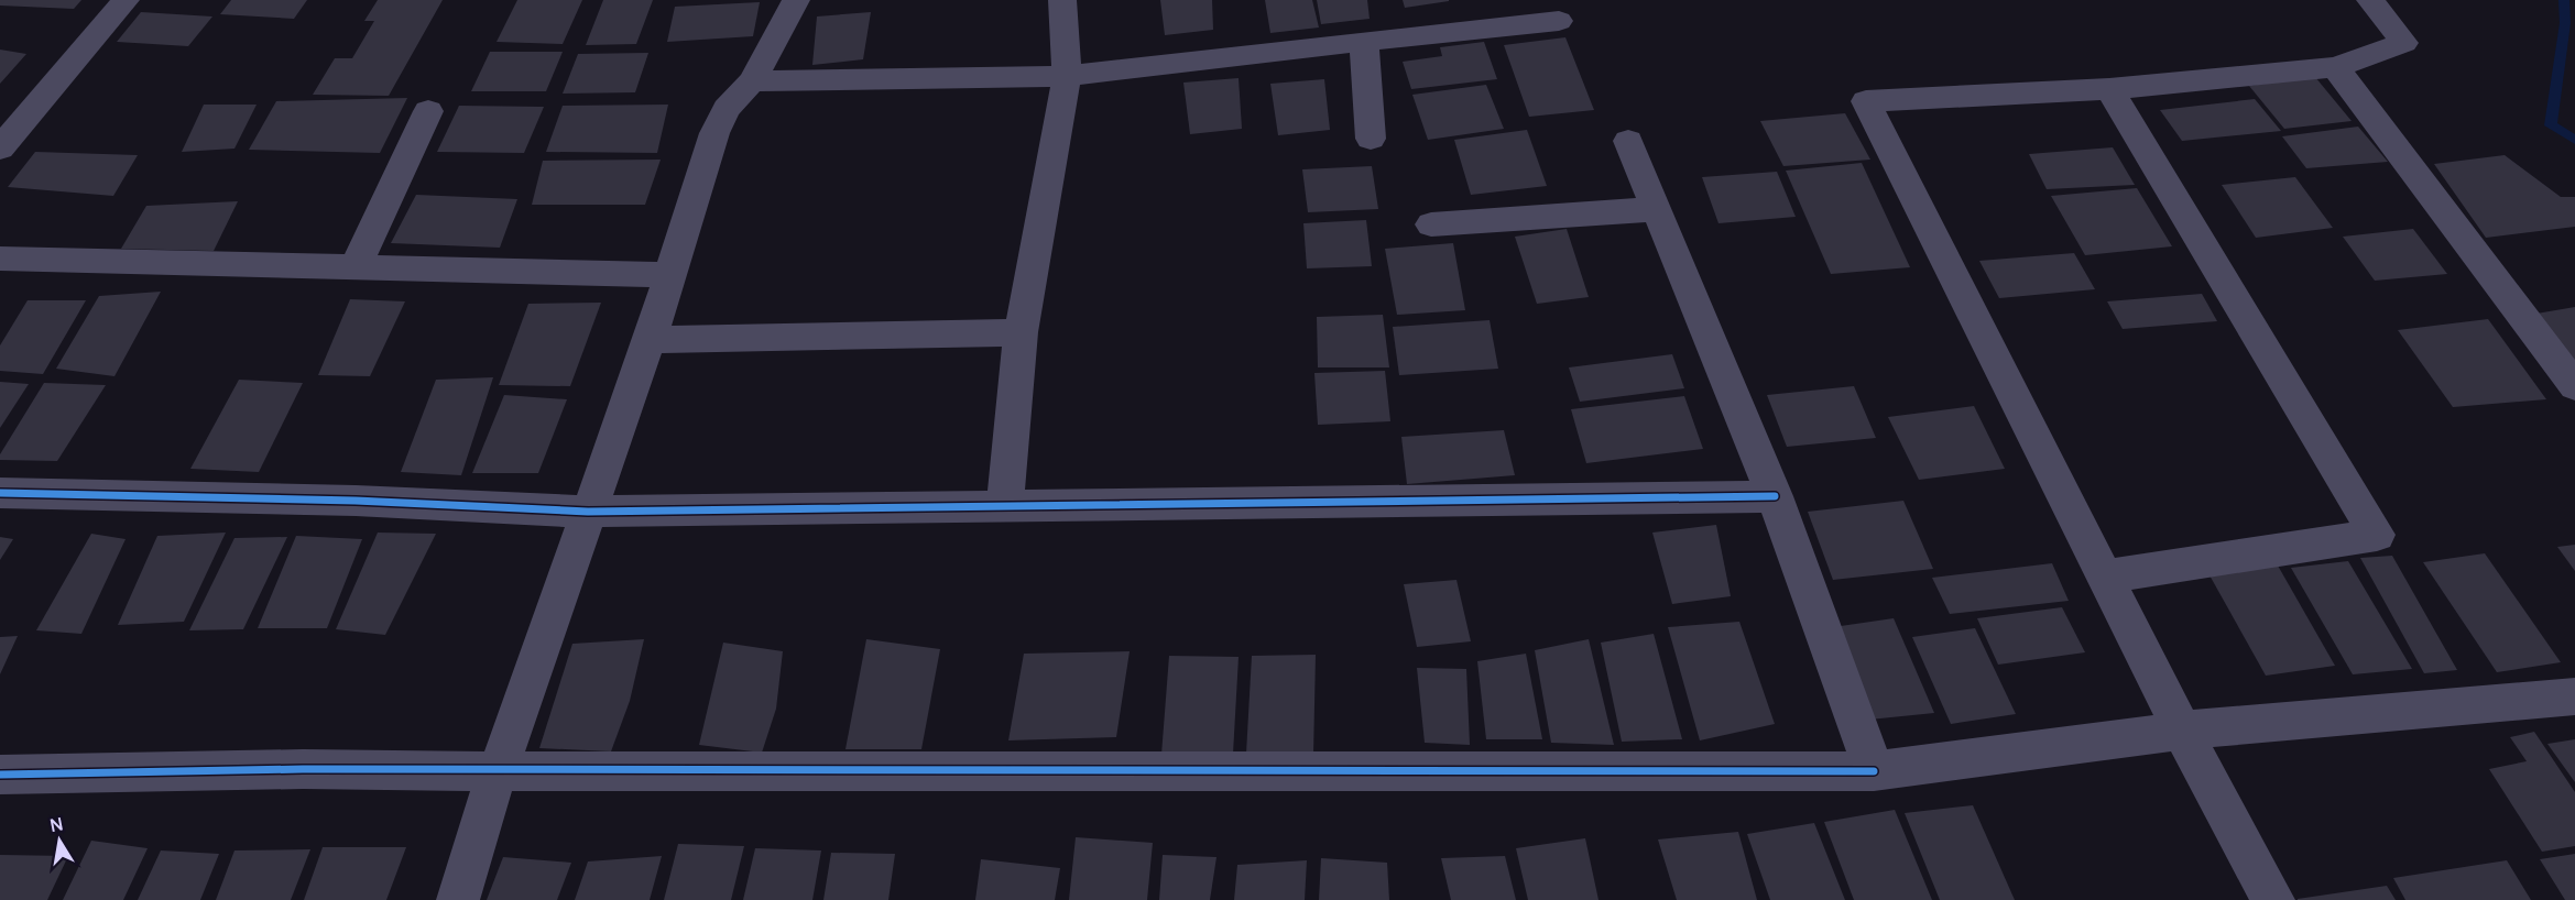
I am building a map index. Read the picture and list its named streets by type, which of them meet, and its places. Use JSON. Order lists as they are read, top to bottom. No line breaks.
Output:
{"north":"top"}
